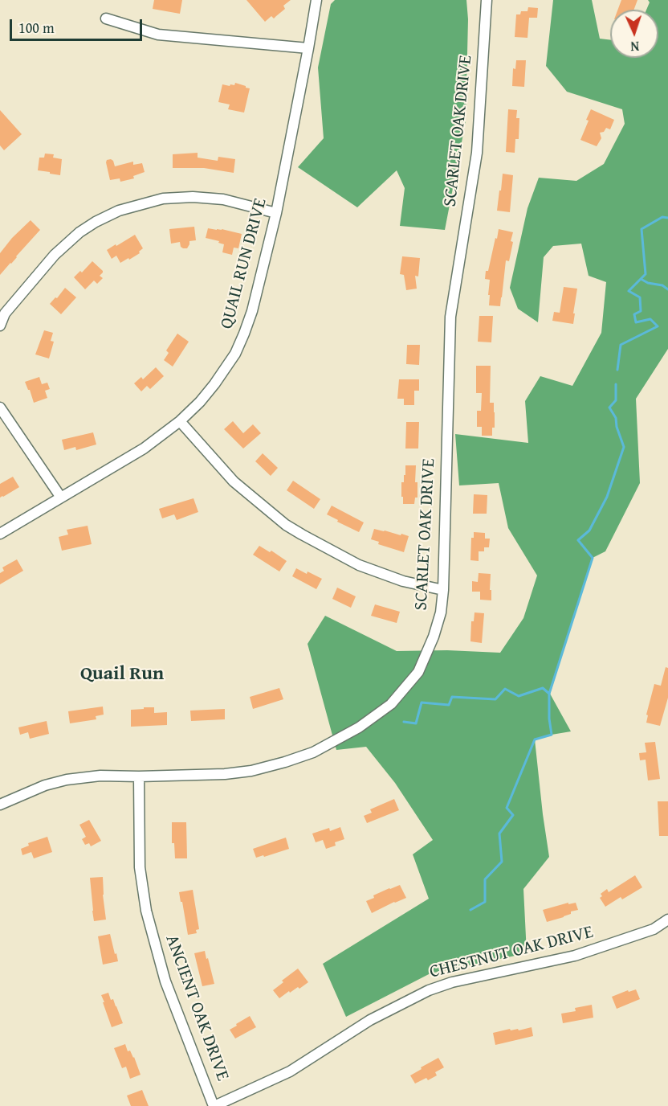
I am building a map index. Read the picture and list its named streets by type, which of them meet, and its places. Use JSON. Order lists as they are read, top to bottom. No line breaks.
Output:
{"streets":{"street":["SCARLET OAK DRIVE","QUAIL RUN DRIVE","CHESTNUT OAK DRIVE","ANCIENT OAK DRIVE"]},"crossings":[["SCARLET OAK DRIVE","ANCIENT OAK DRIVE"],["CHESTNUT OAK DRIVE","ANCIENT OAK DRIVE"]],"districts":["Quail Run"],"scale_bar":"100 m","north":"bottom"}
